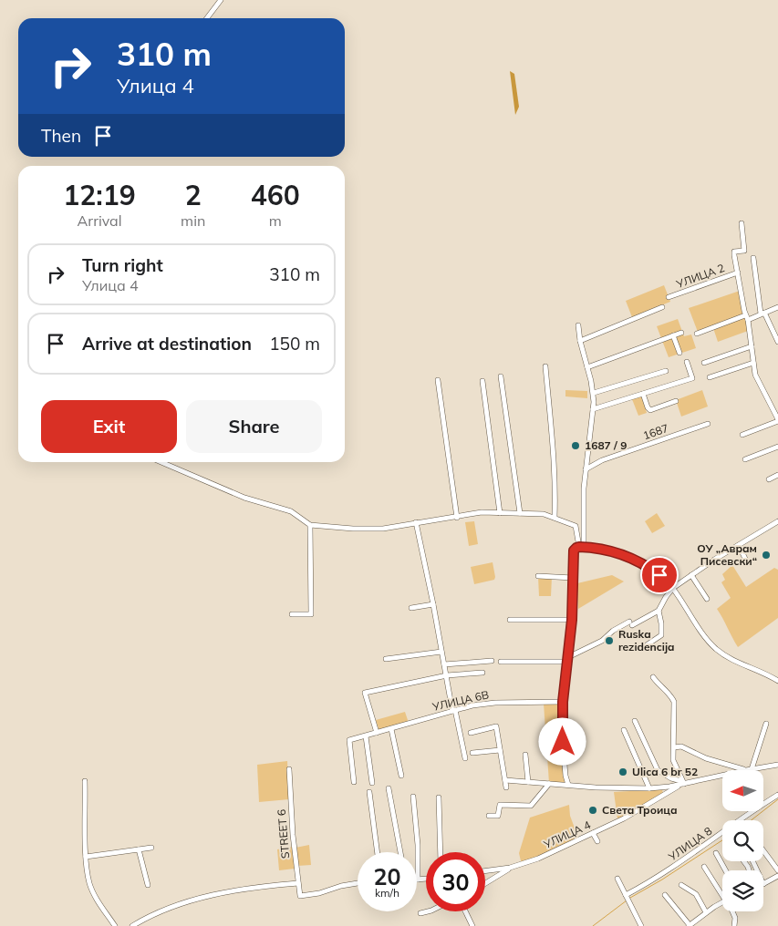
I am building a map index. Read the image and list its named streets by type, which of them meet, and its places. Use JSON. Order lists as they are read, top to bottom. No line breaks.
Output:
{"streets":{"street":["УЛИЦА 2","1687","УЛИЦА 6B","STREET 6","УЛИЦА 4","УЛИЦА 8"]},"places":["1687 / 9","ОУ „Аврам Писевски“","Ruska rezidencija","Ulica 6 br 52","Света Троица"],"north":"left","page":{"turn":["310 m","Улица 4"],"then":"Then","eta":["12:19","Arrival","2","min","460","m"],"list":[{"name":"Turn right","note":"Улица 4","value":"310 m"},{"name":"Arrive at destination","value":"150 m"}],"buttons":["Exit","Share"],"speed":"20 km/h","limit":"30"}}
